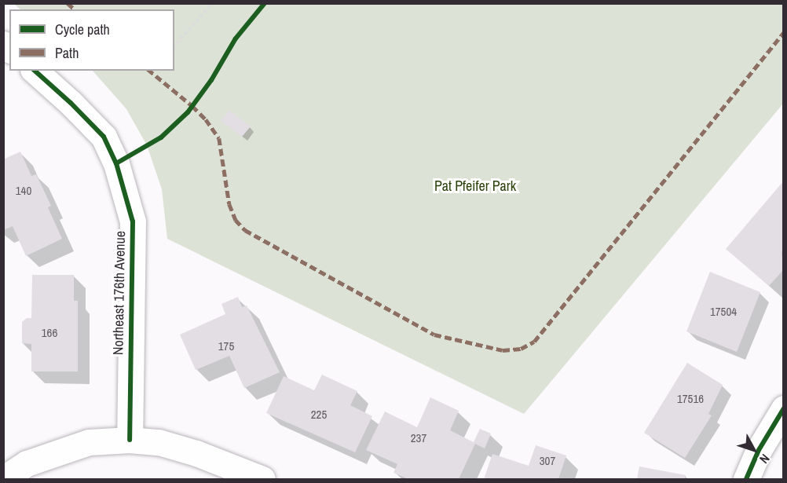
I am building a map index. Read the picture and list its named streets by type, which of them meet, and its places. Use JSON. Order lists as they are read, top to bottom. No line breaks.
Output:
{"streets":{"street":["Northeast 176th Avenue"]},"parks":["Pat Pfeifer Park"],"house_numbers":["140","17504","166","175","17516","225","237","307"],"legend":["Cycle path","Path"],"north":"bottom right"}
